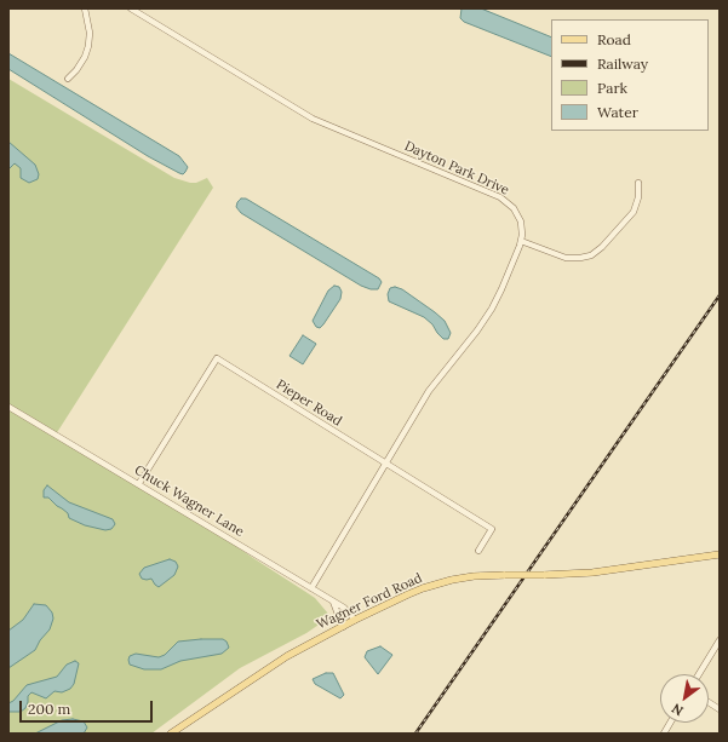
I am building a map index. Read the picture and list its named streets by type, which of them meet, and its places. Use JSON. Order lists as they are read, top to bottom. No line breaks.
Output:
{"streets":{"main road":["Wagner Ford Road"],"street":["Dayton Park Drive","Pieper Road","Chuck Wagner Lane"]},"crossings":[["Dayton Park Drive","Pieper Road"],["Dayton Park Drive","Chuck Wagner Lane"],["Pieper Road","Chuck Wagner Lane"],["Chuck Wagner Lane","Wagner Ford Road"]],"legend":["Road","Railway","Park","Water"],"scale_bar":"200 m","north":"bottom left"}
